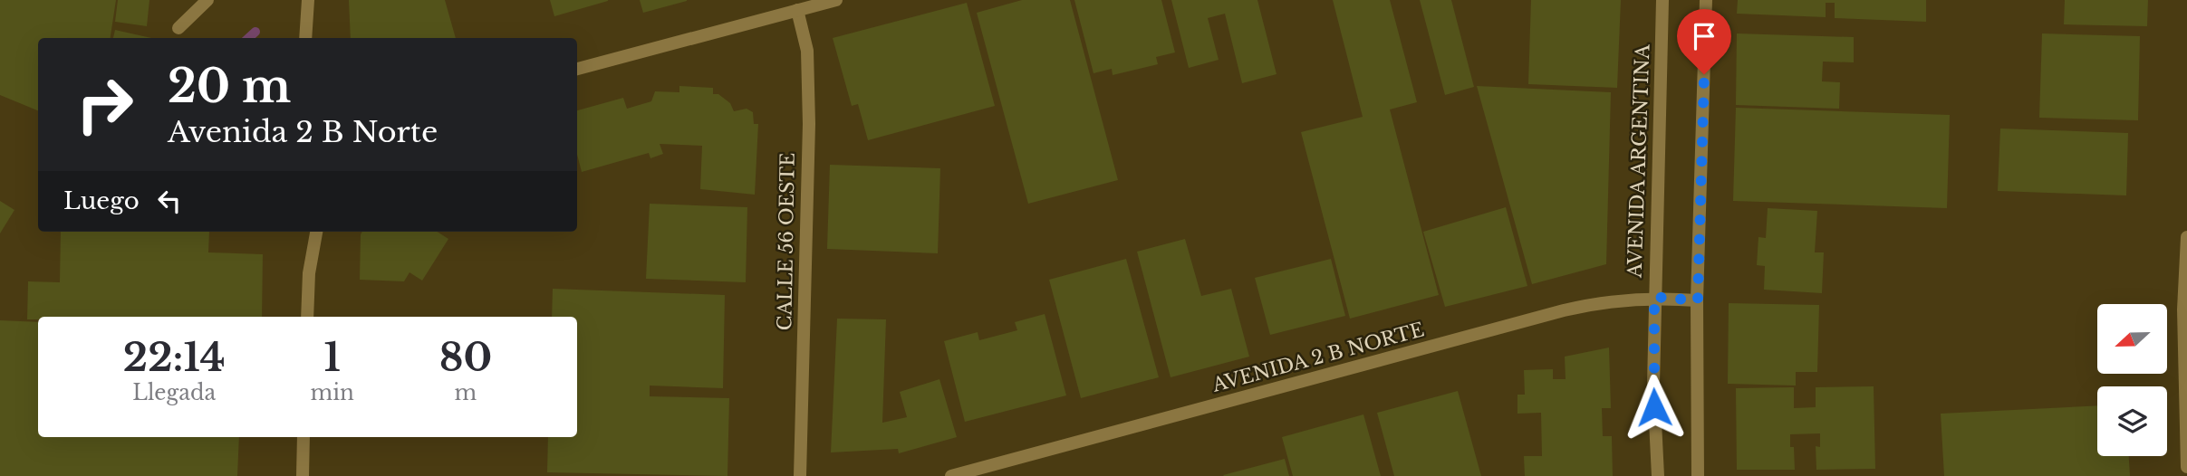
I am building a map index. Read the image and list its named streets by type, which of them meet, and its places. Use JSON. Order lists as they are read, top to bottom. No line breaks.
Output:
{"streets":{"street":["AVENIDA ARGENTINA","CALLE 56 OESTE","AVENIDA 2 B NORTE"]},"crossings":[["AVENIDA ARGENTINA","AVENIDA 2 B NORTE"]],"north":"left","page":{"turn":["20 m","Avenida 2 B Norte"],"then":"Luego","eta":["22:14","Llegada","1","min","80","m"]}}
